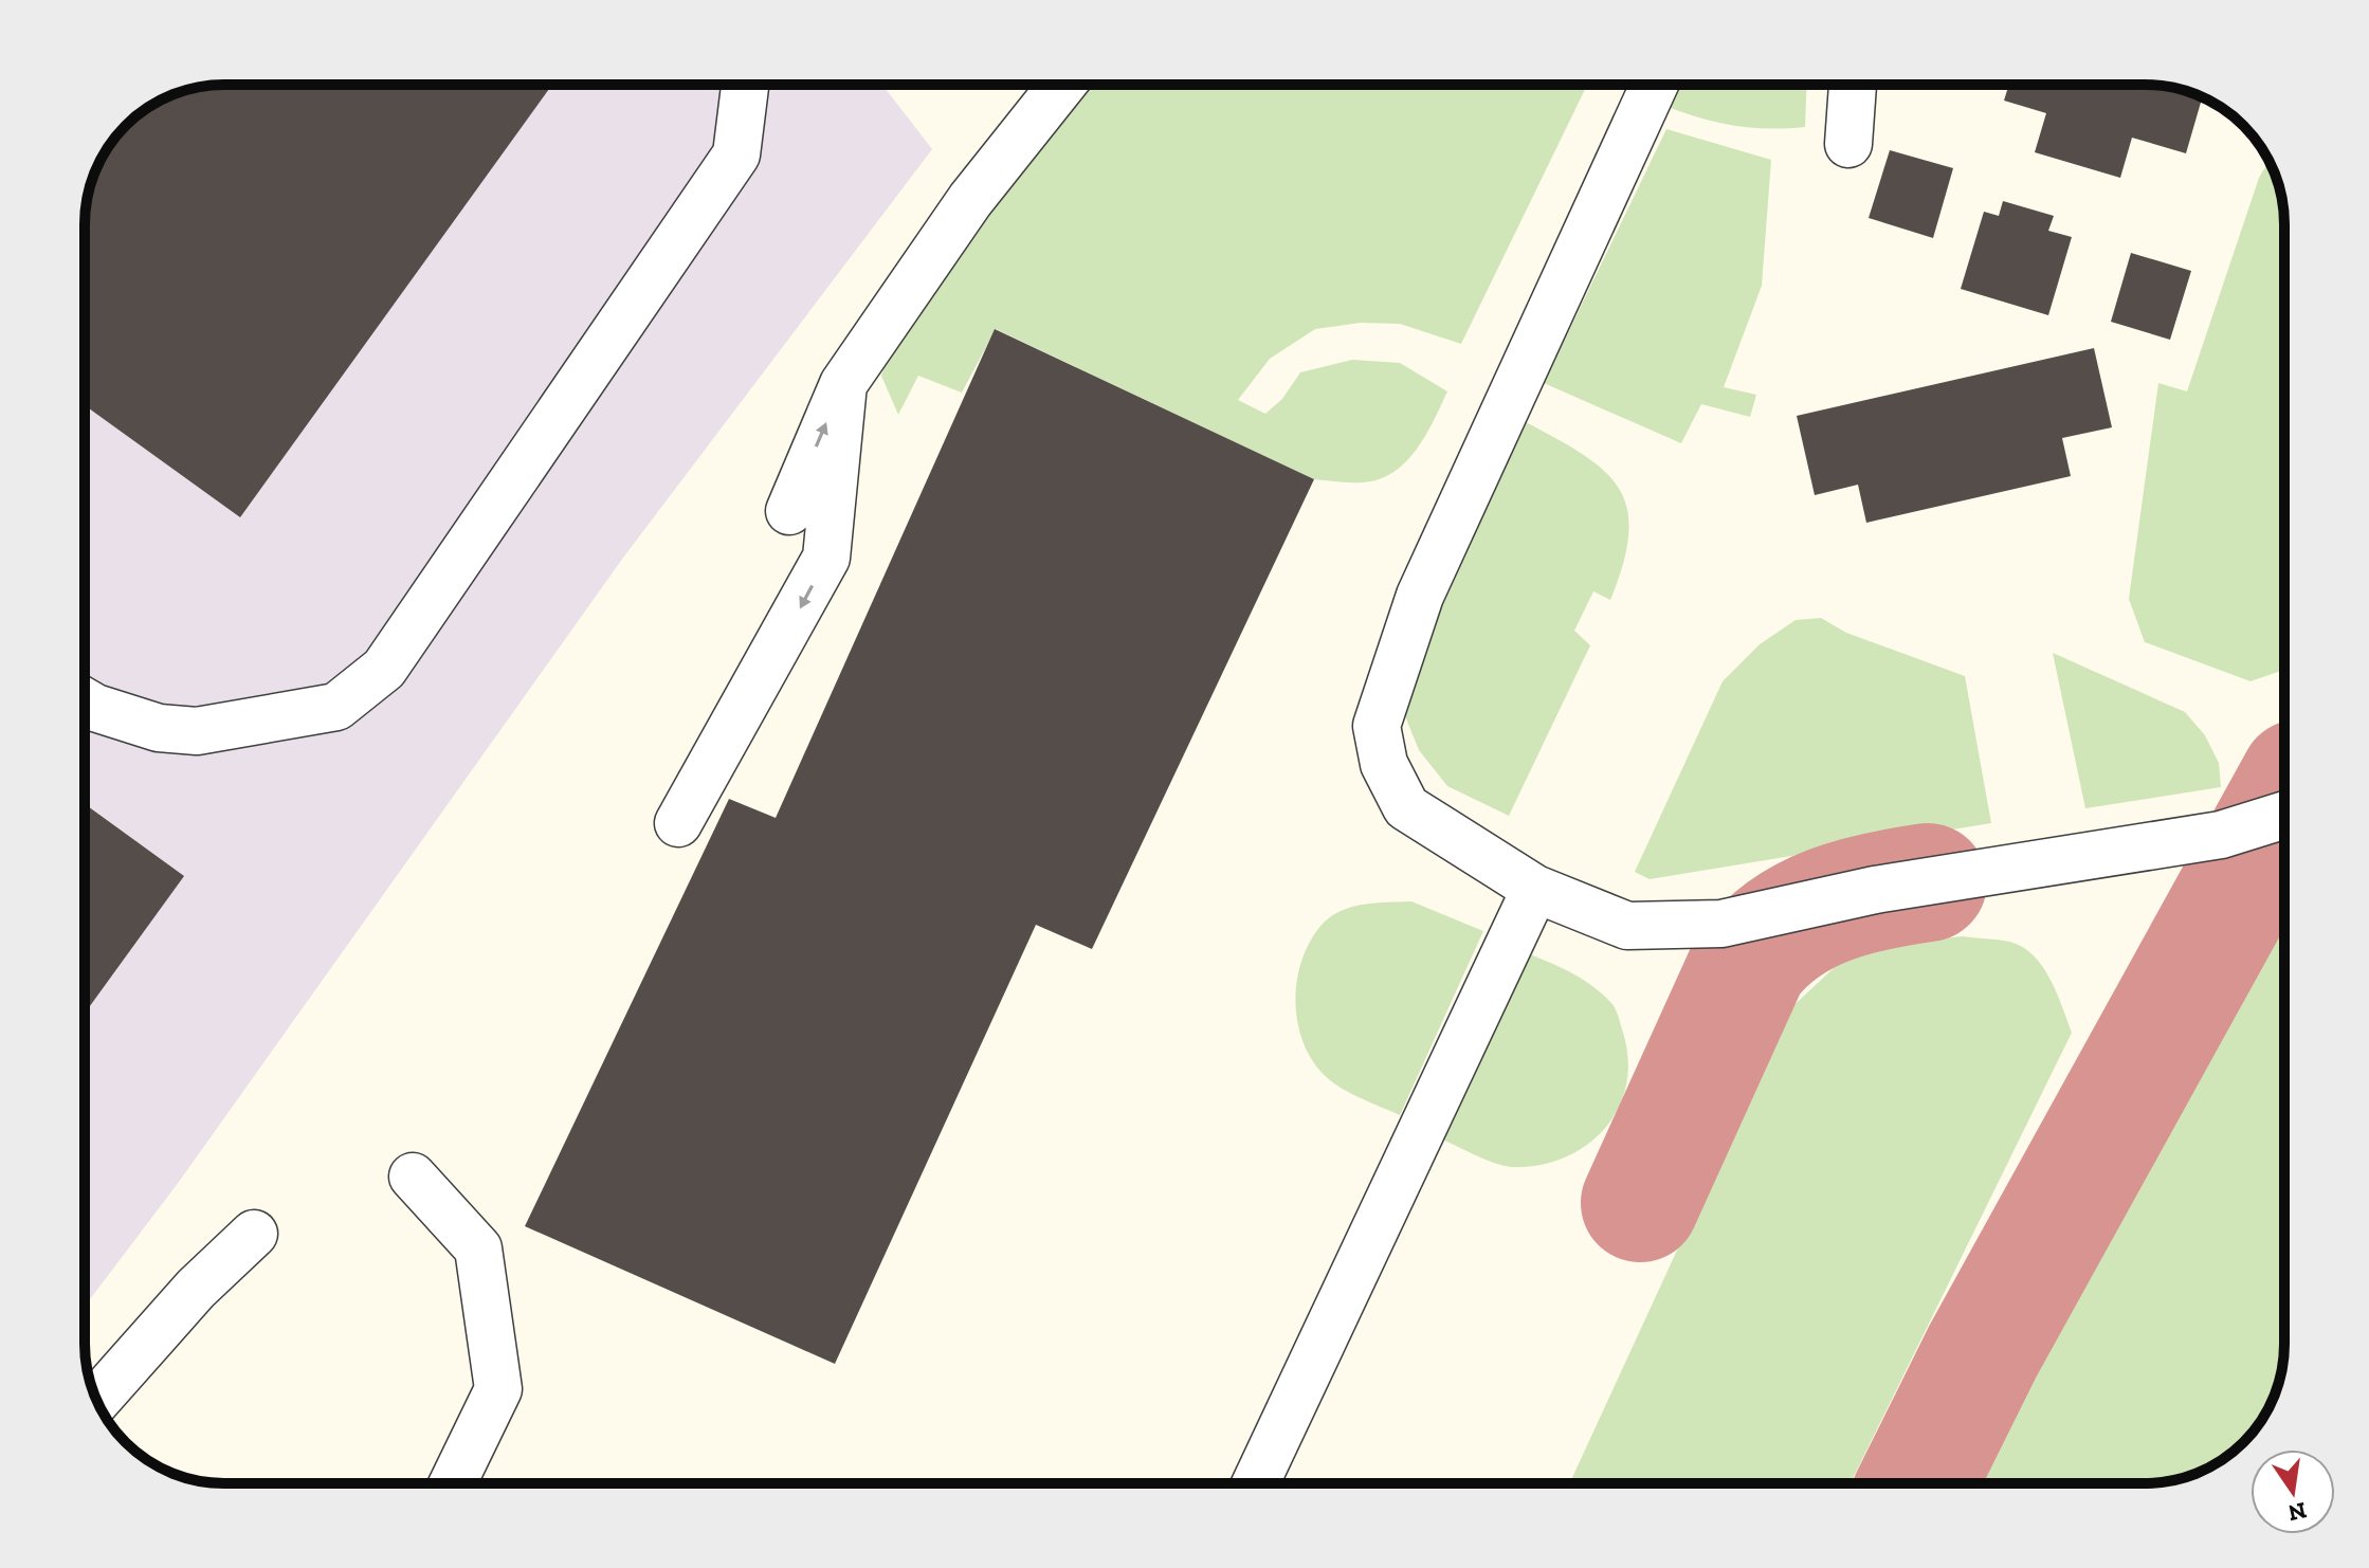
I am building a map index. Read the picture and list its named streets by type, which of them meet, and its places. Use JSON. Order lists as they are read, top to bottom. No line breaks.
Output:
{"north":"bottom"}
